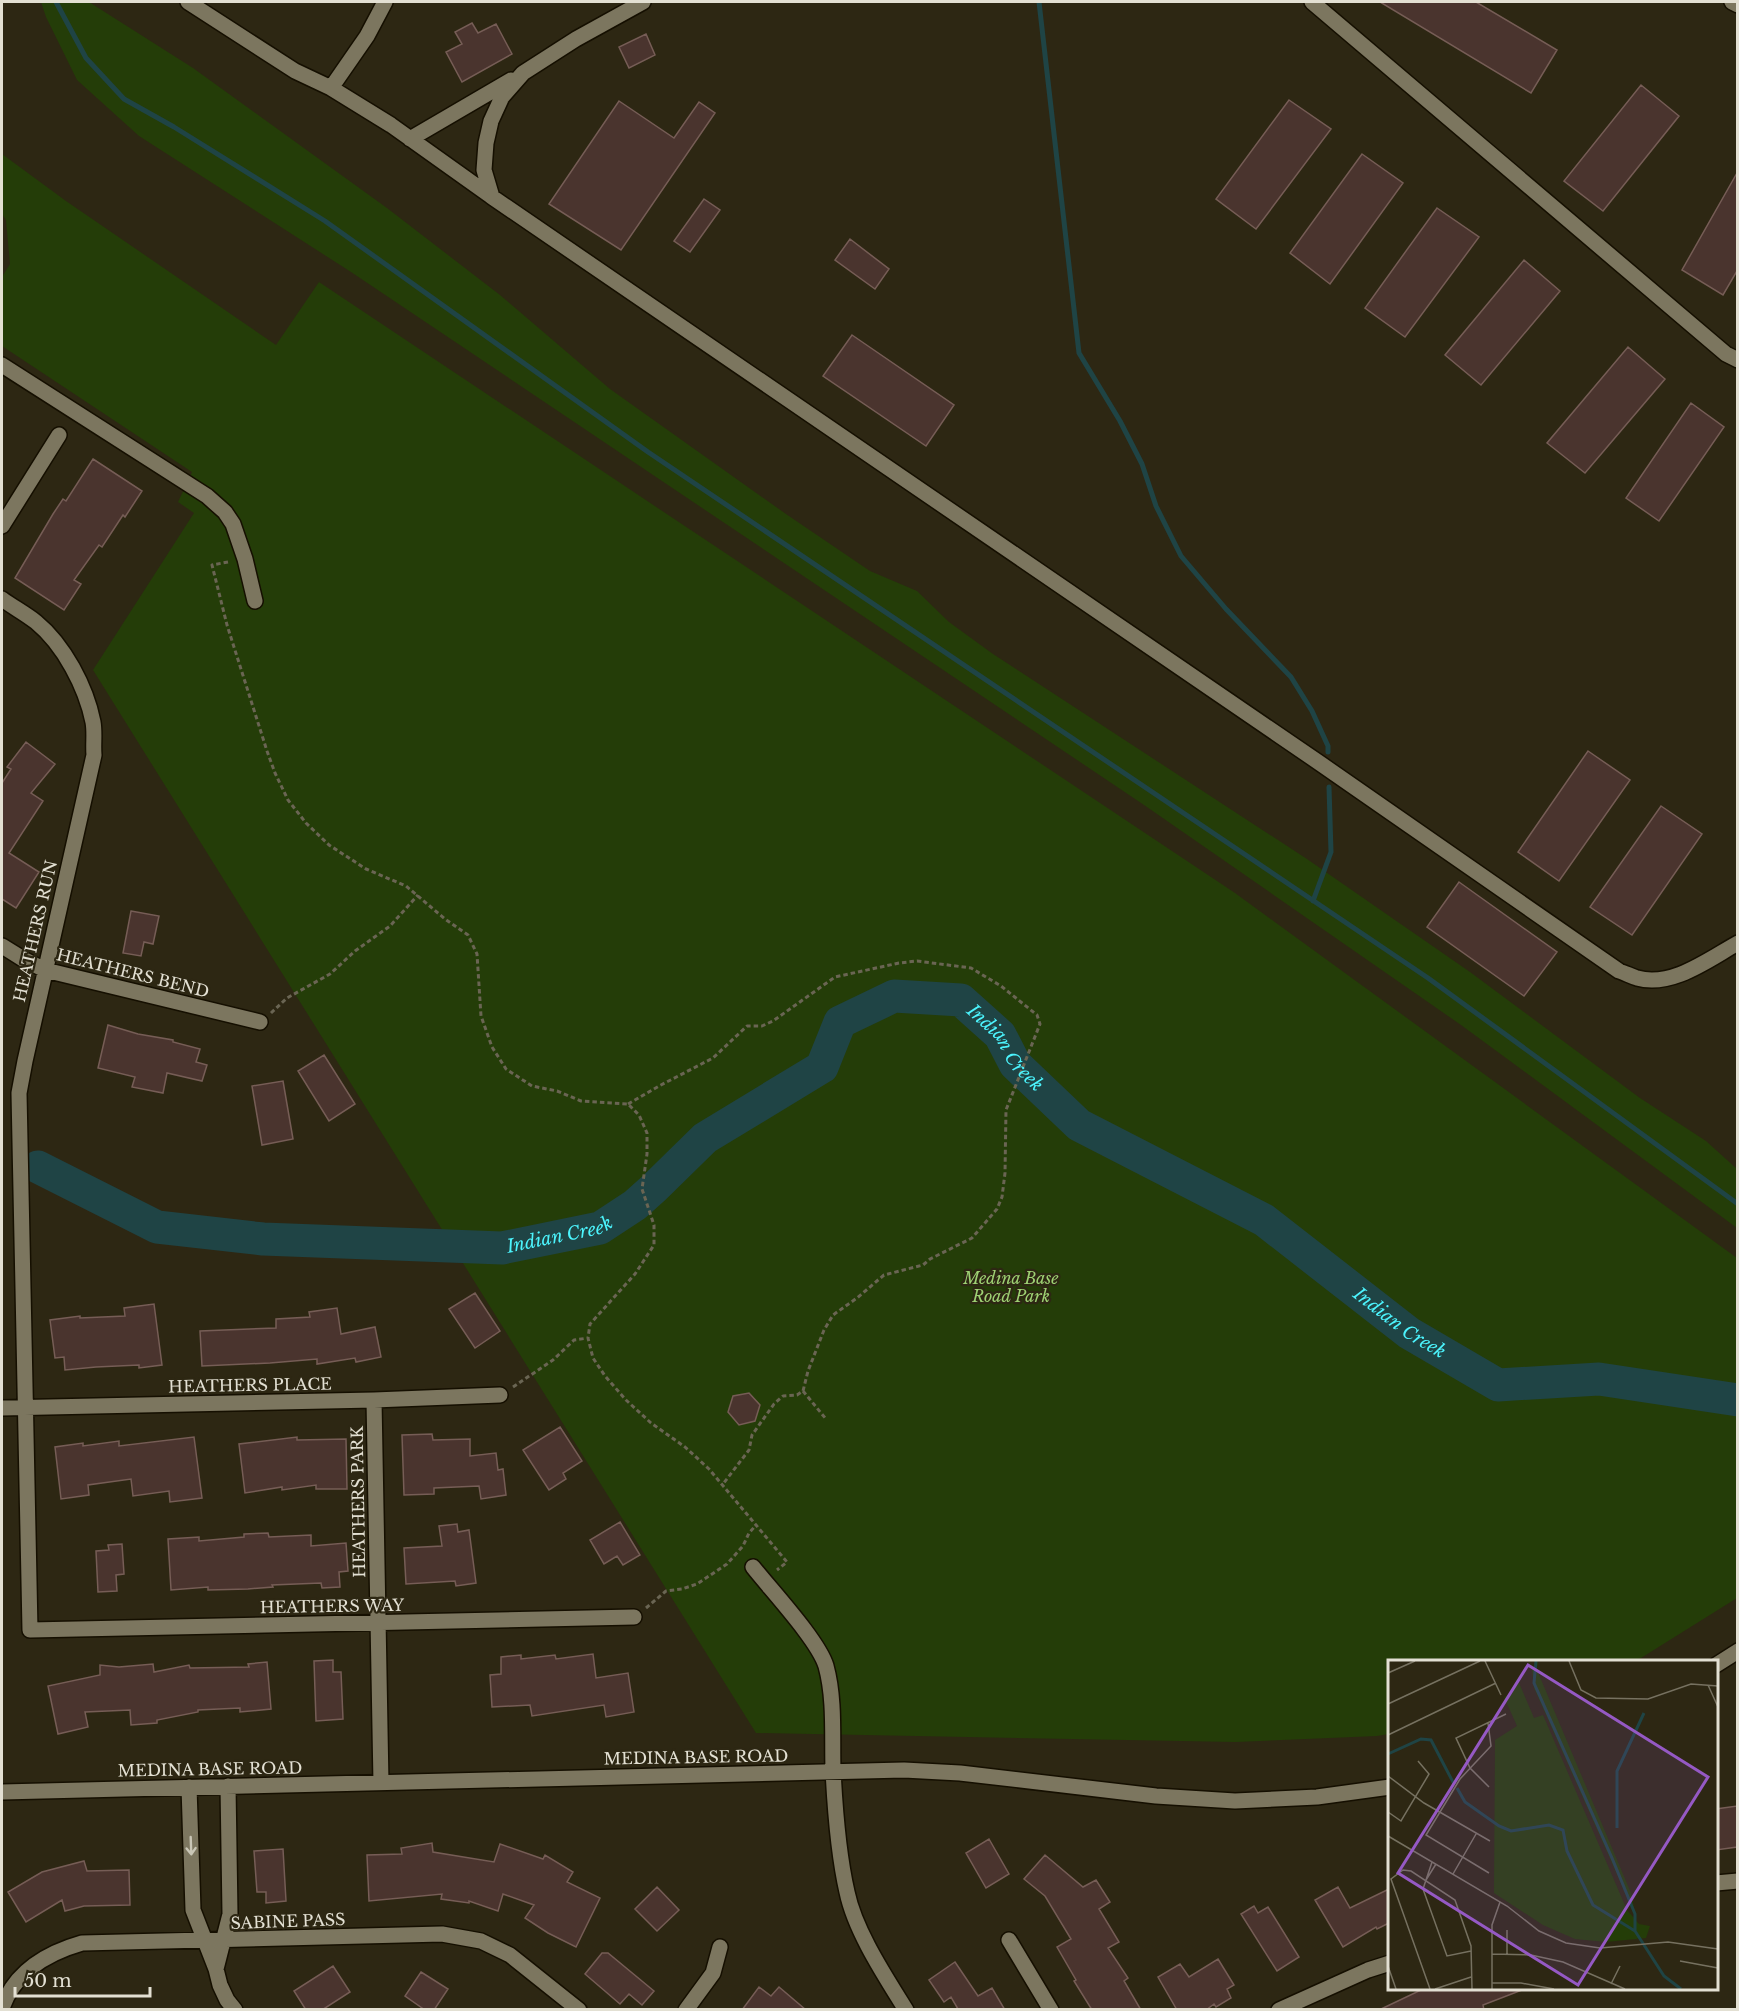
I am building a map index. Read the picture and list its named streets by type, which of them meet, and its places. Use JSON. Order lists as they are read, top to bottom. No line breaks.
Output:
{"streets":{"street":["HEATHERS RUN","HEATHERS BEND","HEATHERS PLACE","HEATHERS PARK","HEATHERS WAY","MEDINA BASE ROAD","SABINE PASS"]},"crossings":[["HEATHERS RUN","HEATHERS BEND"],["HEATHERS RUN","HEATHERS PLACE"],["HEATHERS RUN","HEATHERS WAY"],["HEATHERS PLACE","HEATHERS PARK"],["HEATHERS PARK","HEATHERS WAY"],["HEATHERS PARK","MEDINA BASE ROAD"]],"water":["Indian Creek"],"parks":["Medina Base Road Park"],"scale_bar":"50 m"}
